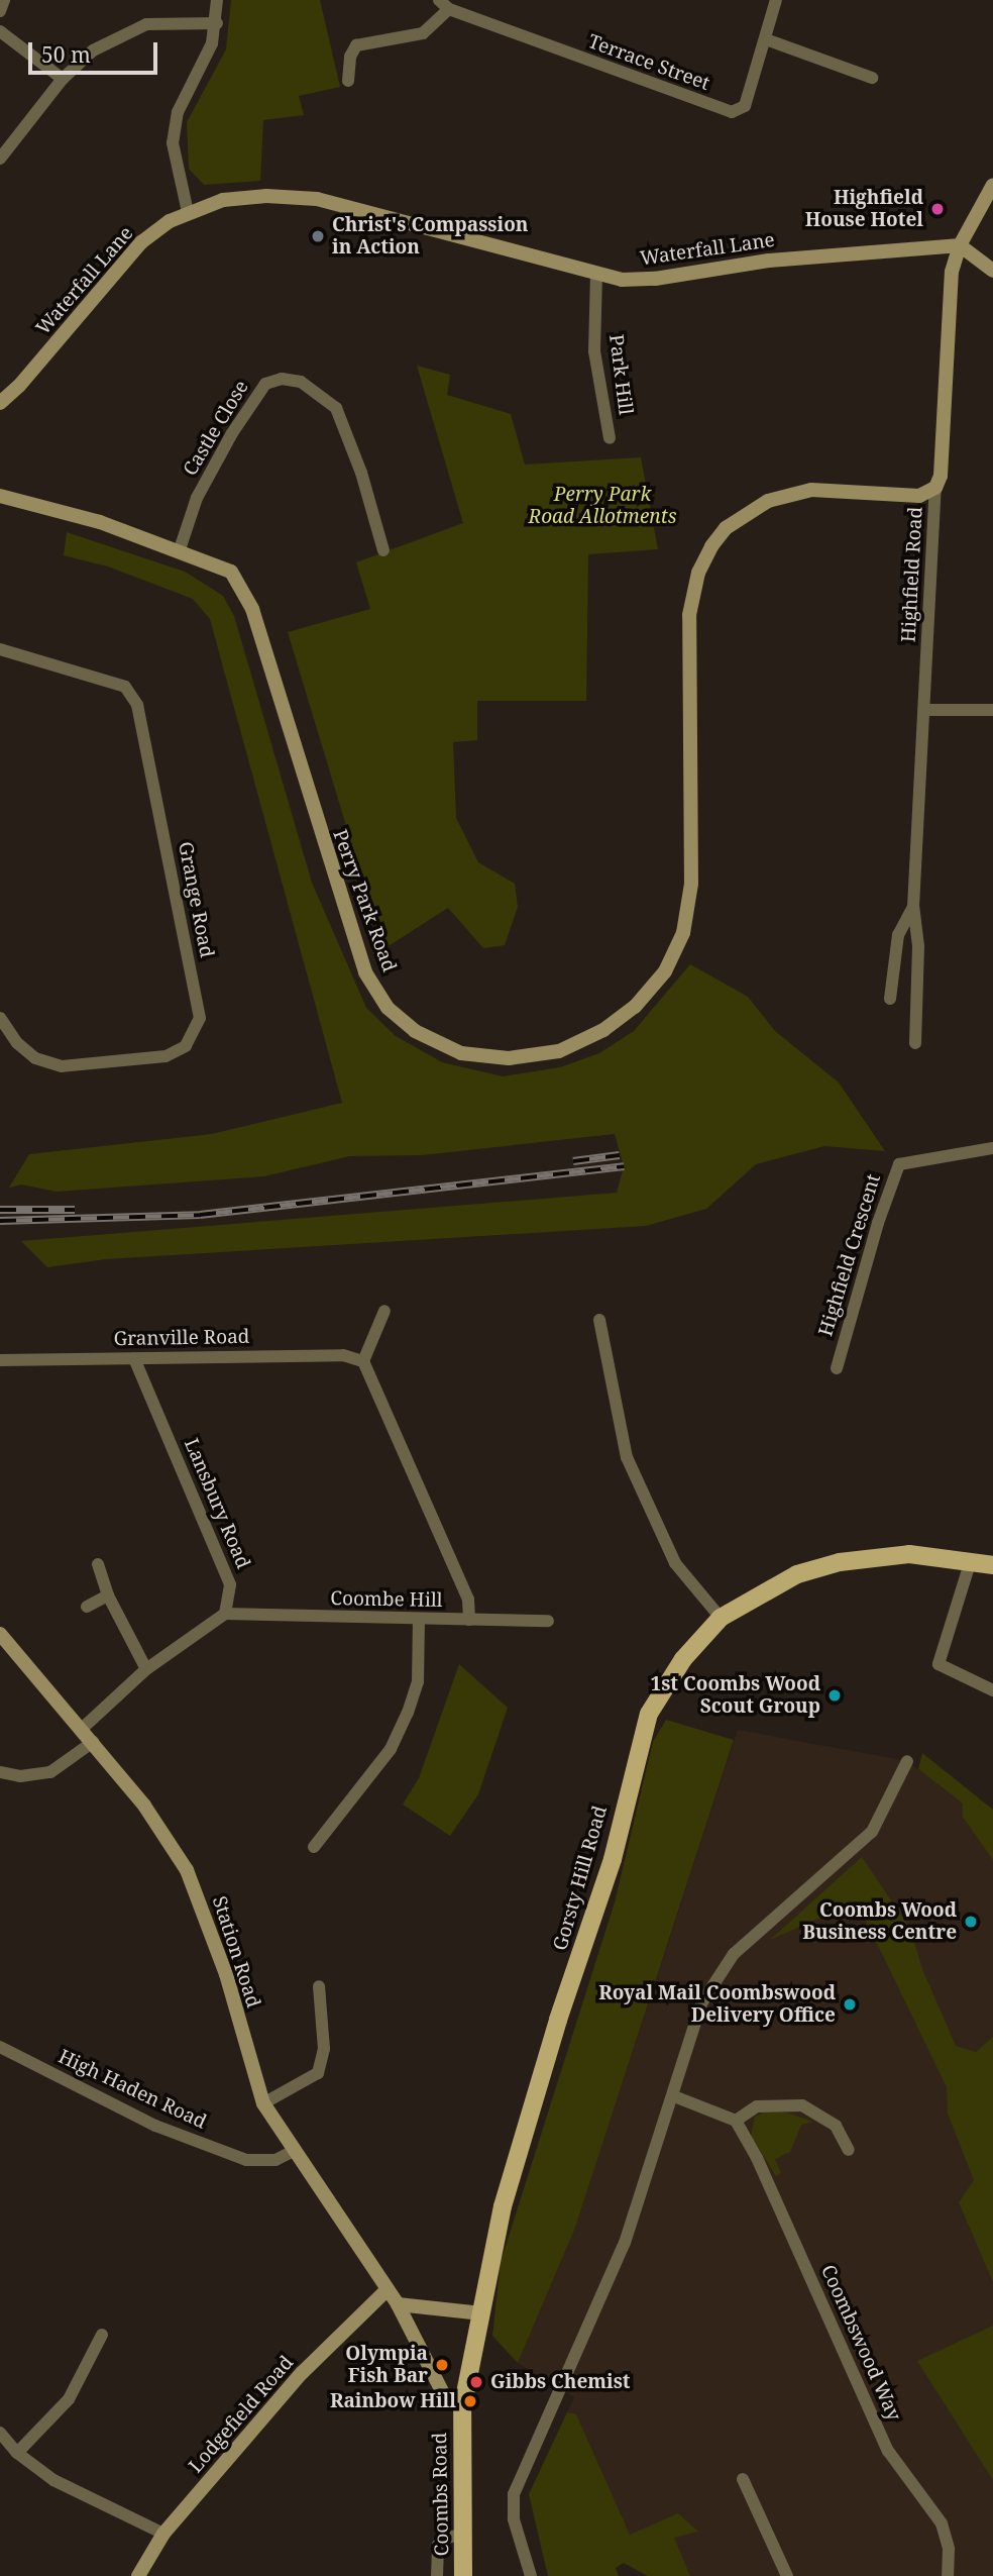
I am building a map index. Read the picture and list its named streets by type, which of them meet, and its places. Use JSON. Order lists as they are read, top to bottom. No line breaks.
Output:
{"streets":{"main road":["Gorsty Hill Road","Coombs Road"],"street":["Terrace Street","Waterfall Lane","Park Hill","Castle Close","Highfield Road","Grange Road","Perry Park Road","Highfield Crescent","Granville Road","Lansbury Road","Coombe Hill","Station Road","High Haden Road","Coombswood Way","Lodgefield Road"]},"crossings":[["Waterfall Lane","Park Hill"],["Waterfall Lane","Highfield Road"],["Castle Close","Perry Park Road"],["Highfield Road","Perry Park Road"],["Granville Road","Lansbury Road"],["Lansbury Road","Coombe Hill"],["Gorsty Hill Road","Coombs Road"],["Station Road","High Haden Road"],["Station Road","Lodgefield Road"],["Station Road","Coombs Road"]],"parks":["Perry Park Road Allotments"],"places":["Highfield House Hotel","Christ's Compassion in Action","1st Coombs Wood Scout Group","Coombs Wood Business Centre","Royal Mail Coombswood Delivery Office","Olympia Fish Bar","Gibbs Chemist","Rainbow Hill"],"scale_bar":"50 m"}
